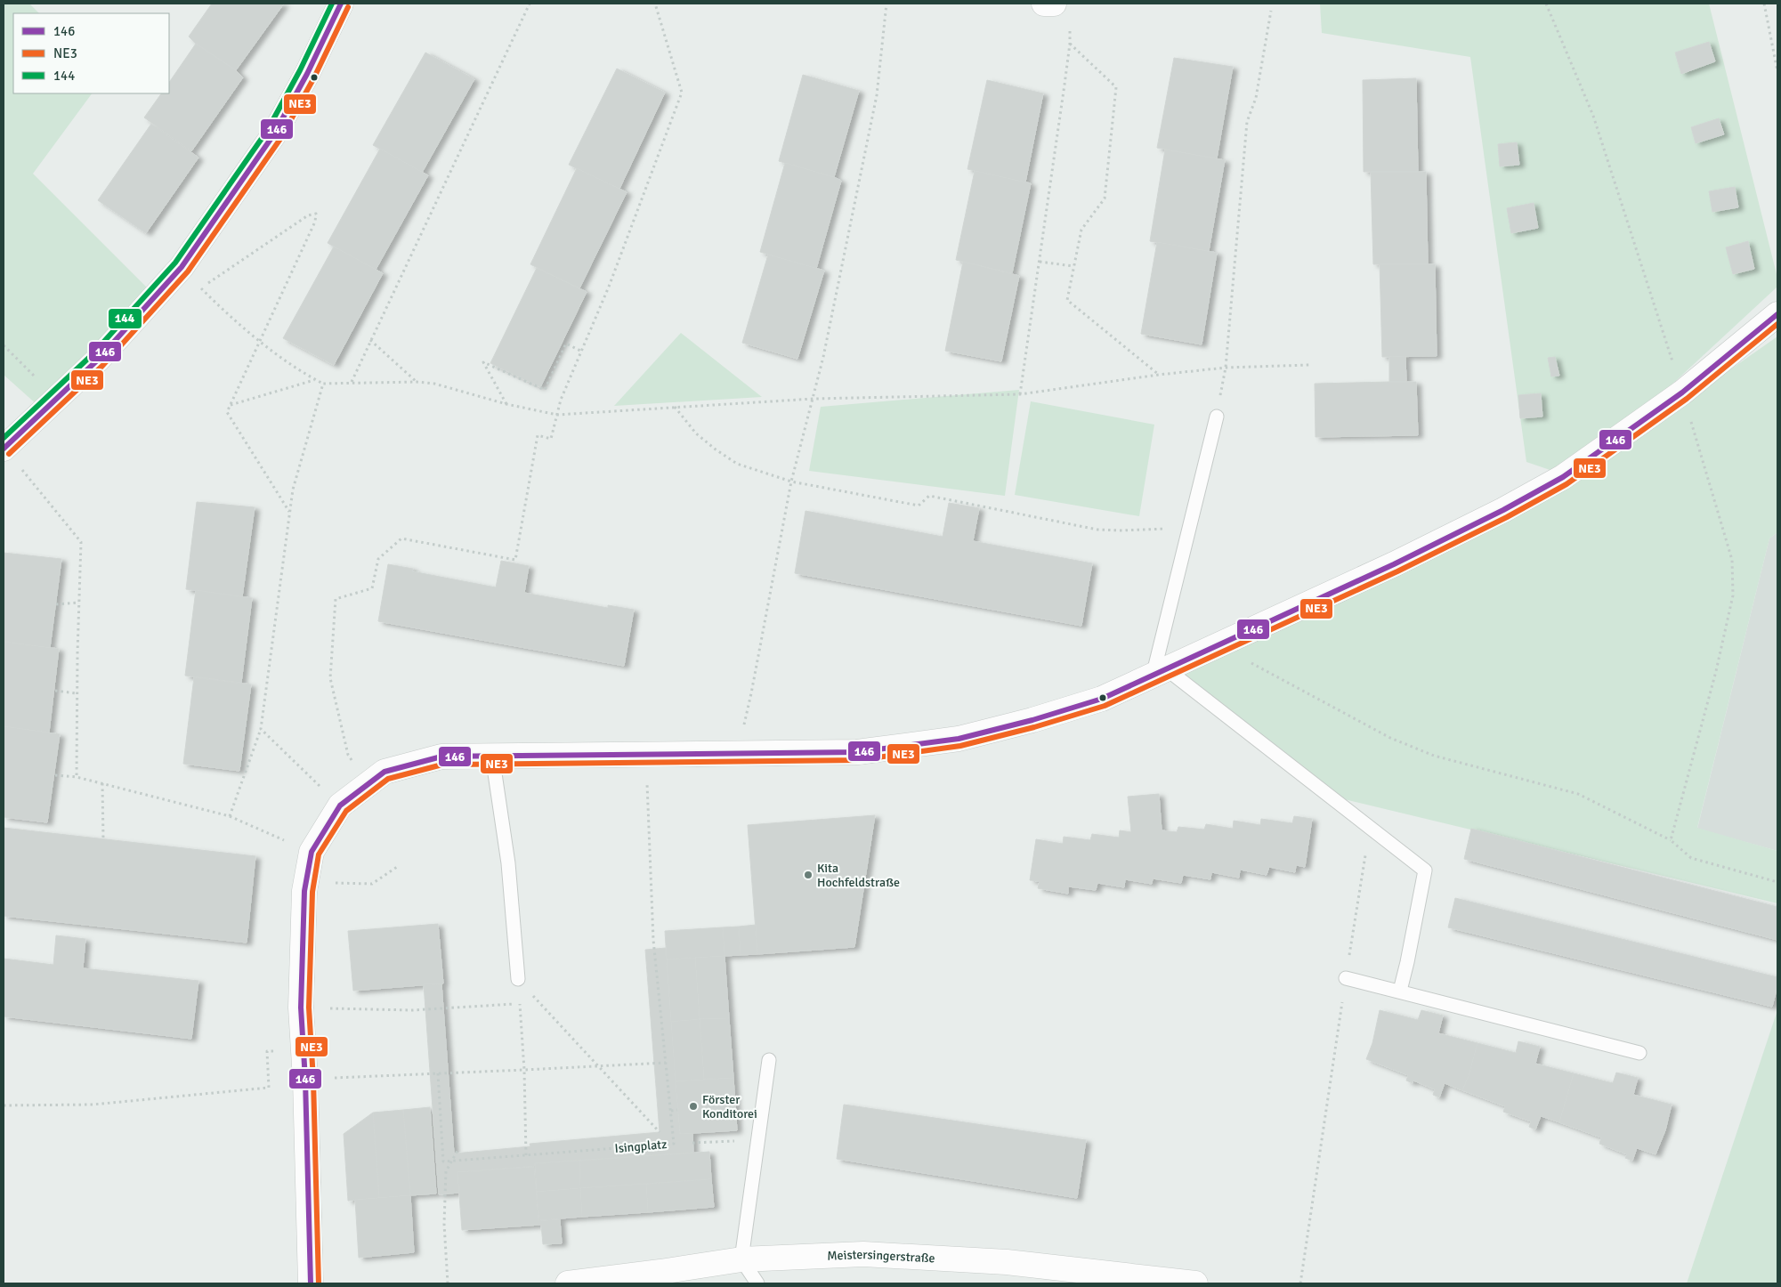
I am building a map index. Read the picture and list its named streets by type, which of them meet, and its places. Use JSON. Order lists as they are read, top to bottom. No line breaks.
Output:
{"streets":{"street":["Meistersingerstraße"],"path":["Isingplatz"]},"places":["Kita Hochfeldstraße","Förster Konditorei"],"lines":["transit line 146","transit line 144","transit line NE3"],"legend":["146","NE3","144"]}
